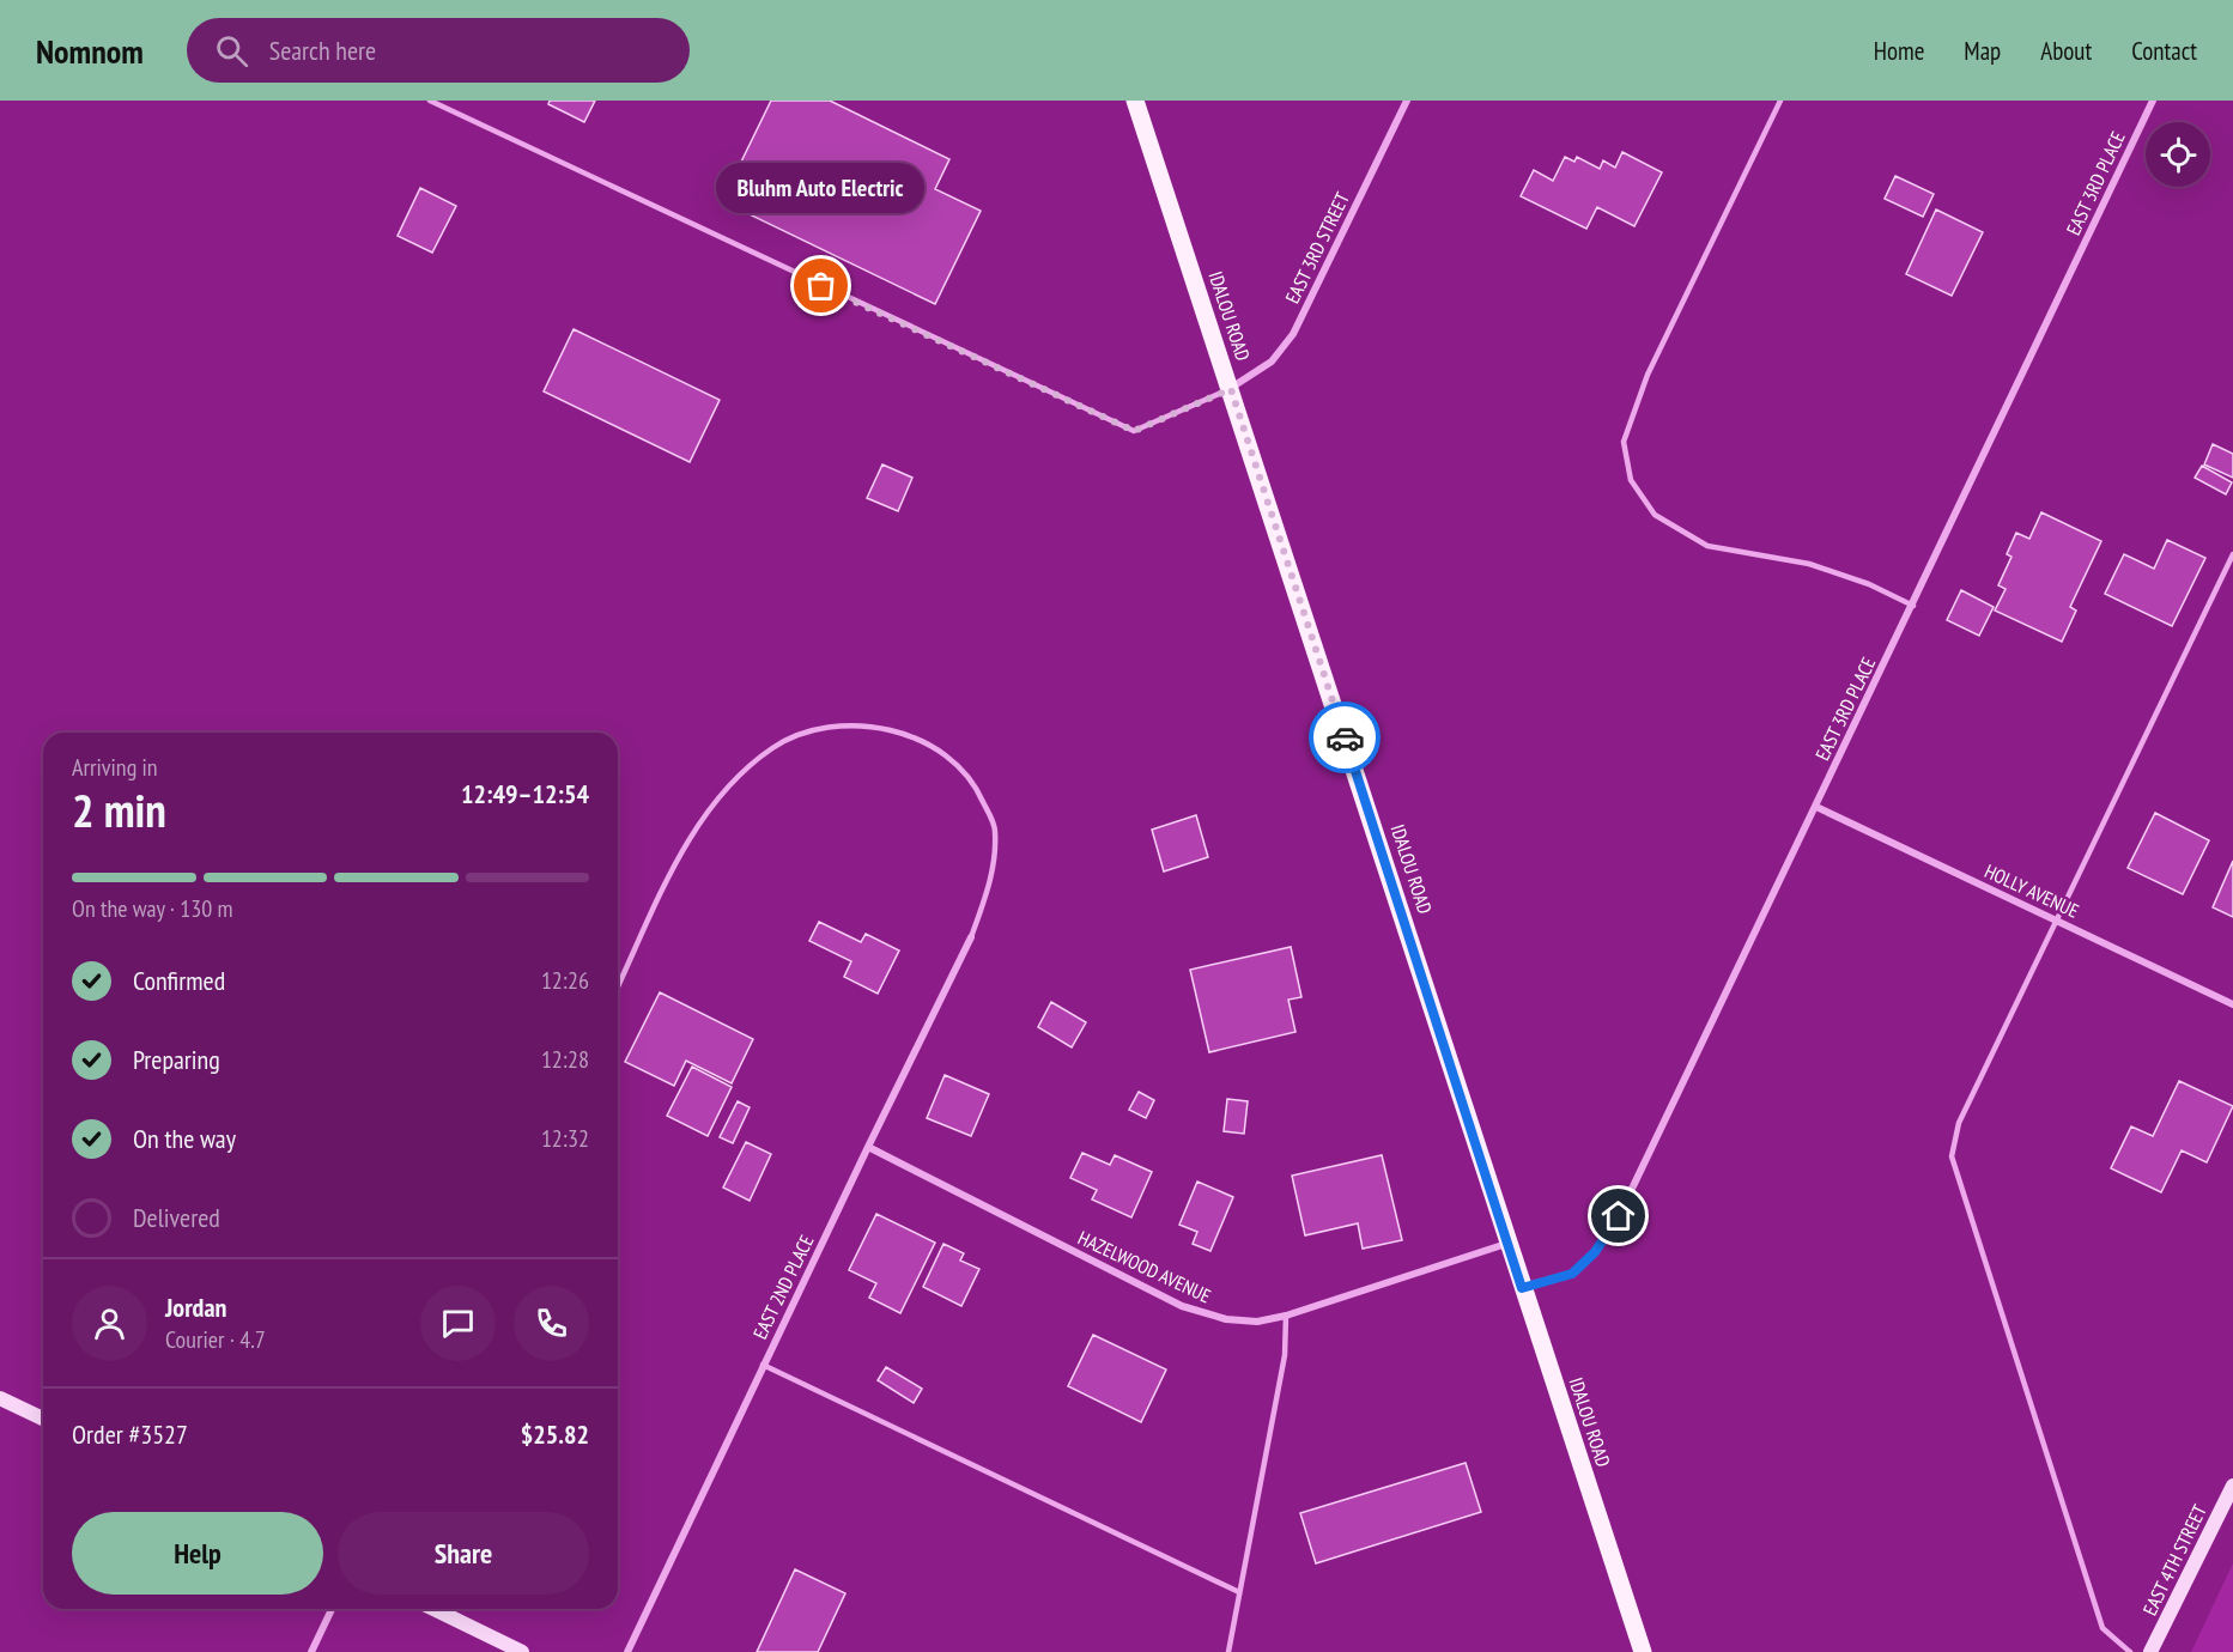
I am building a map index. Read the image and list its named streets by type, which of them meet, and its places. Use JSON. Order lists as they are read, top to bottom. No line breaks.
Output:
{"streets":{"main road":["IDALOU ROAD","EAST 4TH STREET"],"street":["EAST 3RD PLACE","EAST 3RD STREET","HOLLY AVENUE","HAZELWOOD AVENUE","EAST 2ND PLACE"]},"crossings":[["EAST 3RD PLACE","IDALOU ROAD"],["EAST 3RD PLACE","HOLLY AVENUE"],["EAST 3RD STREET","IDALOU ROAD"],["IDALOU ROAD","HAZELWOOD AVENUE"],["HAZELWOOD AVENUE","EAST 2ND PLACE"]],"places":["Bluhm Auto Electric"],"page":{"header":"Nomnom","search":"Search here","nav":["Home","Map","About","Contact"],"bubble":"Bluhm Auto Electric","heading":["2 min","Arriving in","12:49–12:54"],"panel":["Jordan","Courier · 4.7","Order #3527","$25.82"],"bar":"On the way · 130 m","list":[["Confirmed","12:26"],["Preparing","12:28"],["On the way","12:32"],"Delivered"],"buttons":["Help","Share"]}}
